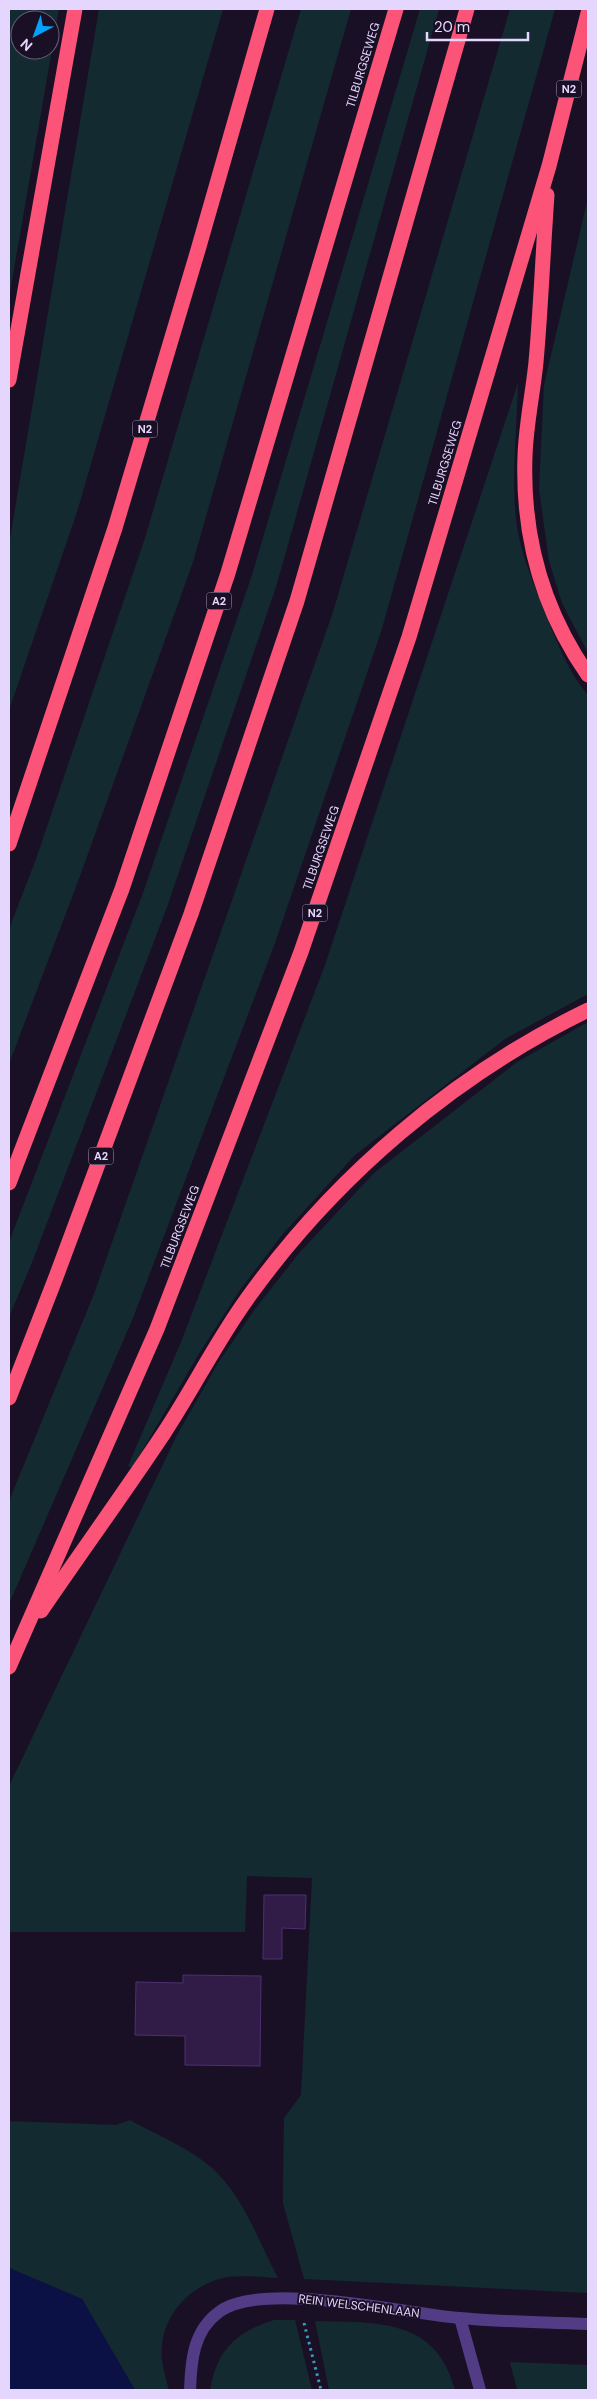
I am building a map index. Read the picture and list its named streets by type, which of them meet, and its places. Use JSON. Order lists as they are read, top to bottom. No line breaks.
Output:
{"streets":{"highway":["TILBURGSEWEG","N2","A2"],"street":["REIN WELSCHENLAAN"]},"crossings":[["TILBURGSEWEG","N2"]],"scale_bar":"20 m","north":"bottom left"}
